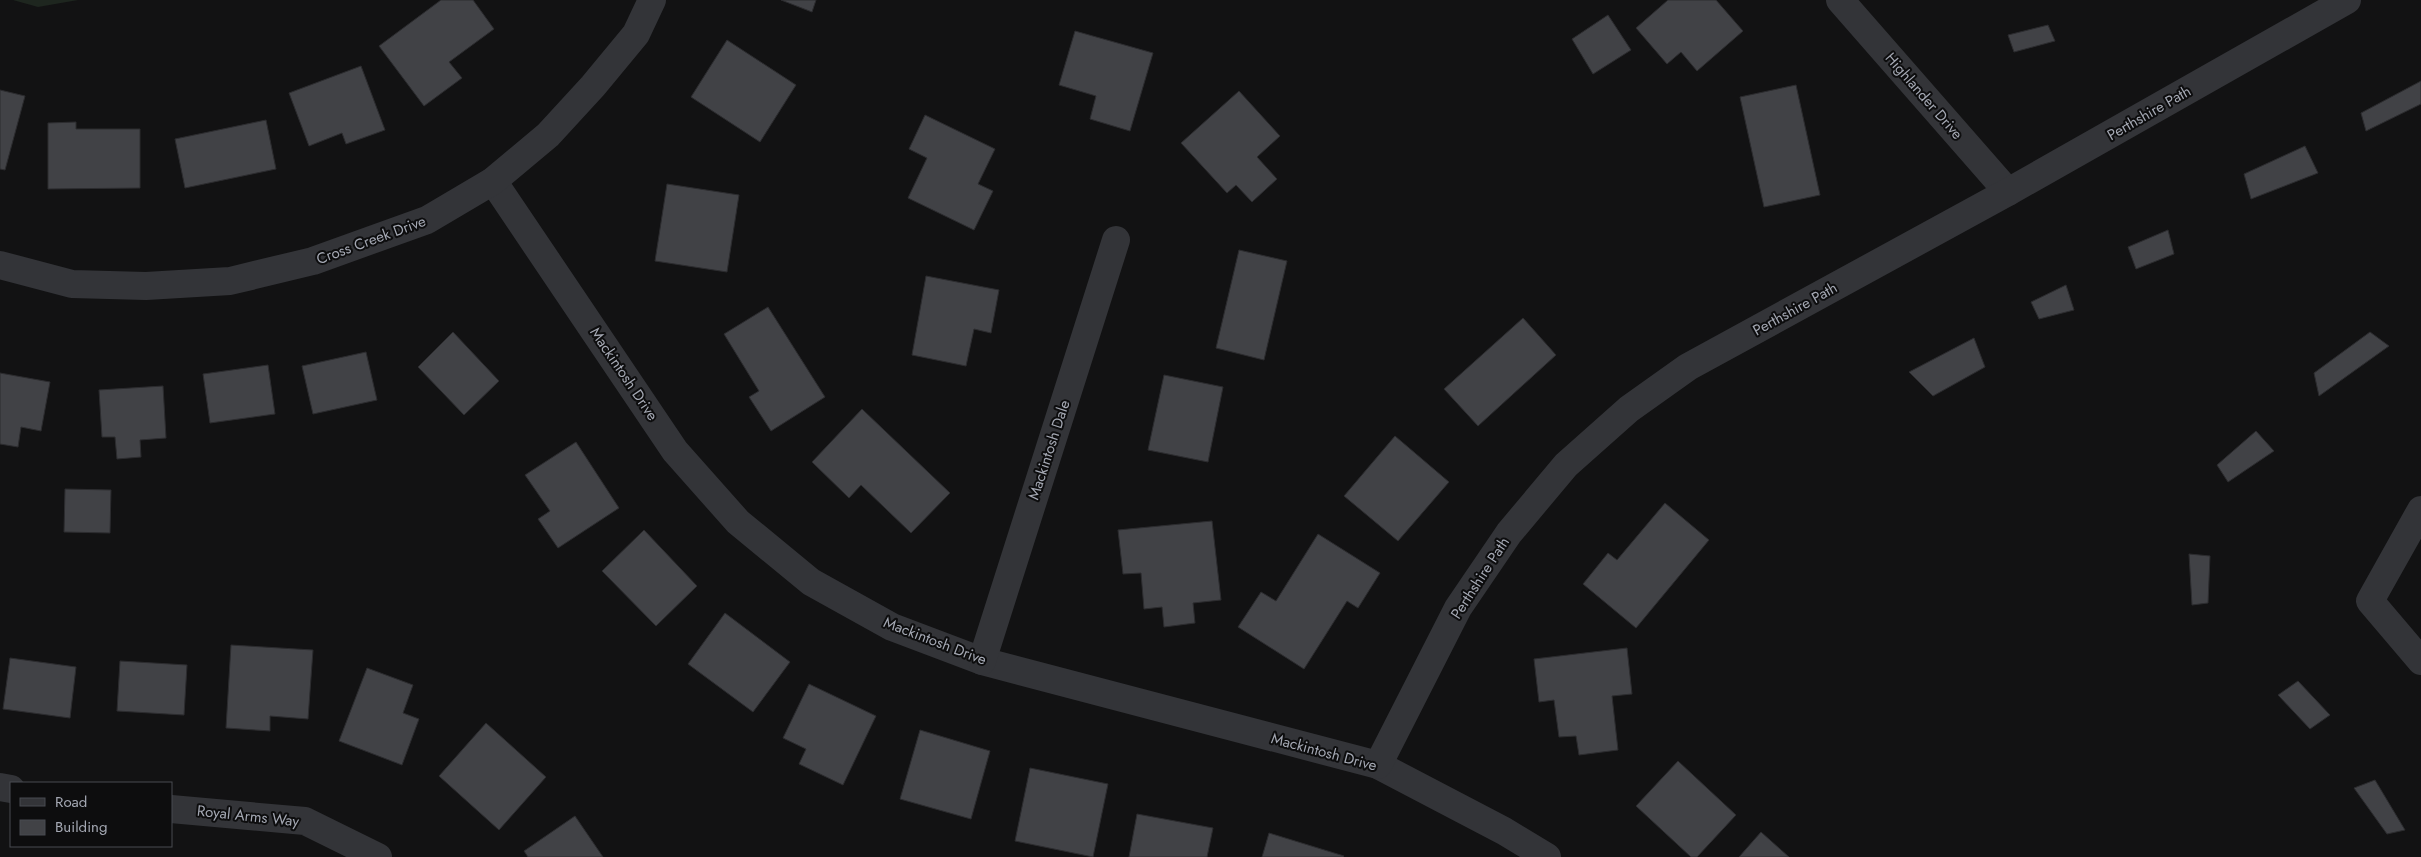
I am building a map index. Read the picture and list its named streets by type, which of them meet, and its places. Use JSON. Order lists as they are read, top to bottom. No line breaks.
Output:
{"streets":{"street":["Highlander Drive","Perthshire Path","Cross Creek Drive","Mackintosh Drive","Mackintosh Dale","Royal Arms Way"]},"crossings":[["Highlander Drive","Perthshire Path"],["Perthshire Path","Mackintosh Drive"],["Cross Creek Drive","Mackintosh Drive"],["Mackintosh Drive","Mackintosh Dale"]],"legend":["Road","Building"]}
